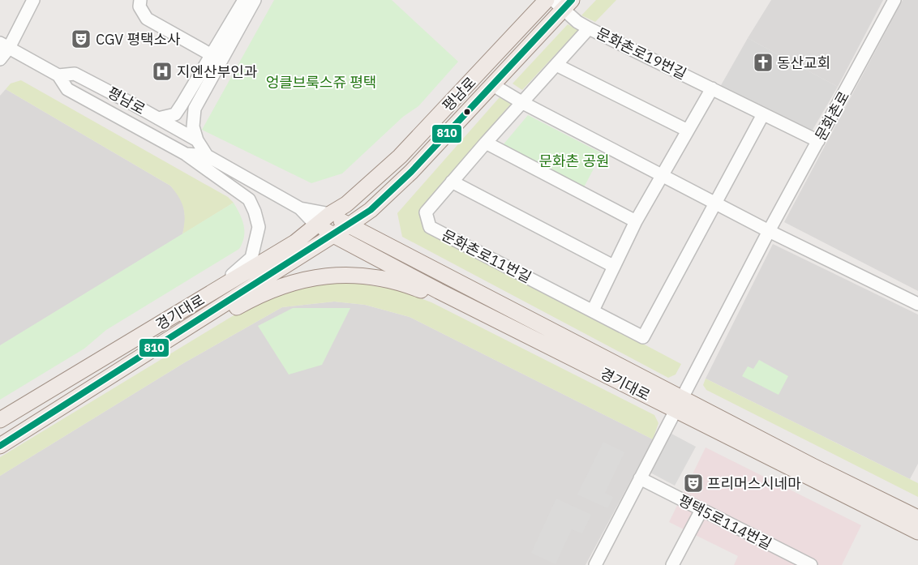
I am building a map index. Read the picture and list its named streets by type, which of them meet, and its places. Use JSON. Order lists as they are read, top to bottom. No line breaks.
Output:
{"streets":{"main road":["평남로","경기대로"],"street":["문화촌로19번길","문화촌로","문화촌로11번길","평택5로114번길"]},"crossings":[["문화촌로19번길","문화촌로"],["문화촌로19번길","문화촌로11번길"],["평남로","경기대로"],["문화촌로","경기대로"]],"parks":["엉클브룩스쥬 평택","문화촌 공원"],"places":{"theatre":["CGV 평택소사","프리머스시네마"],"church":["동산교회"],"hospital":["지엔산부인과"]},"lines":["transit line 810"]}
